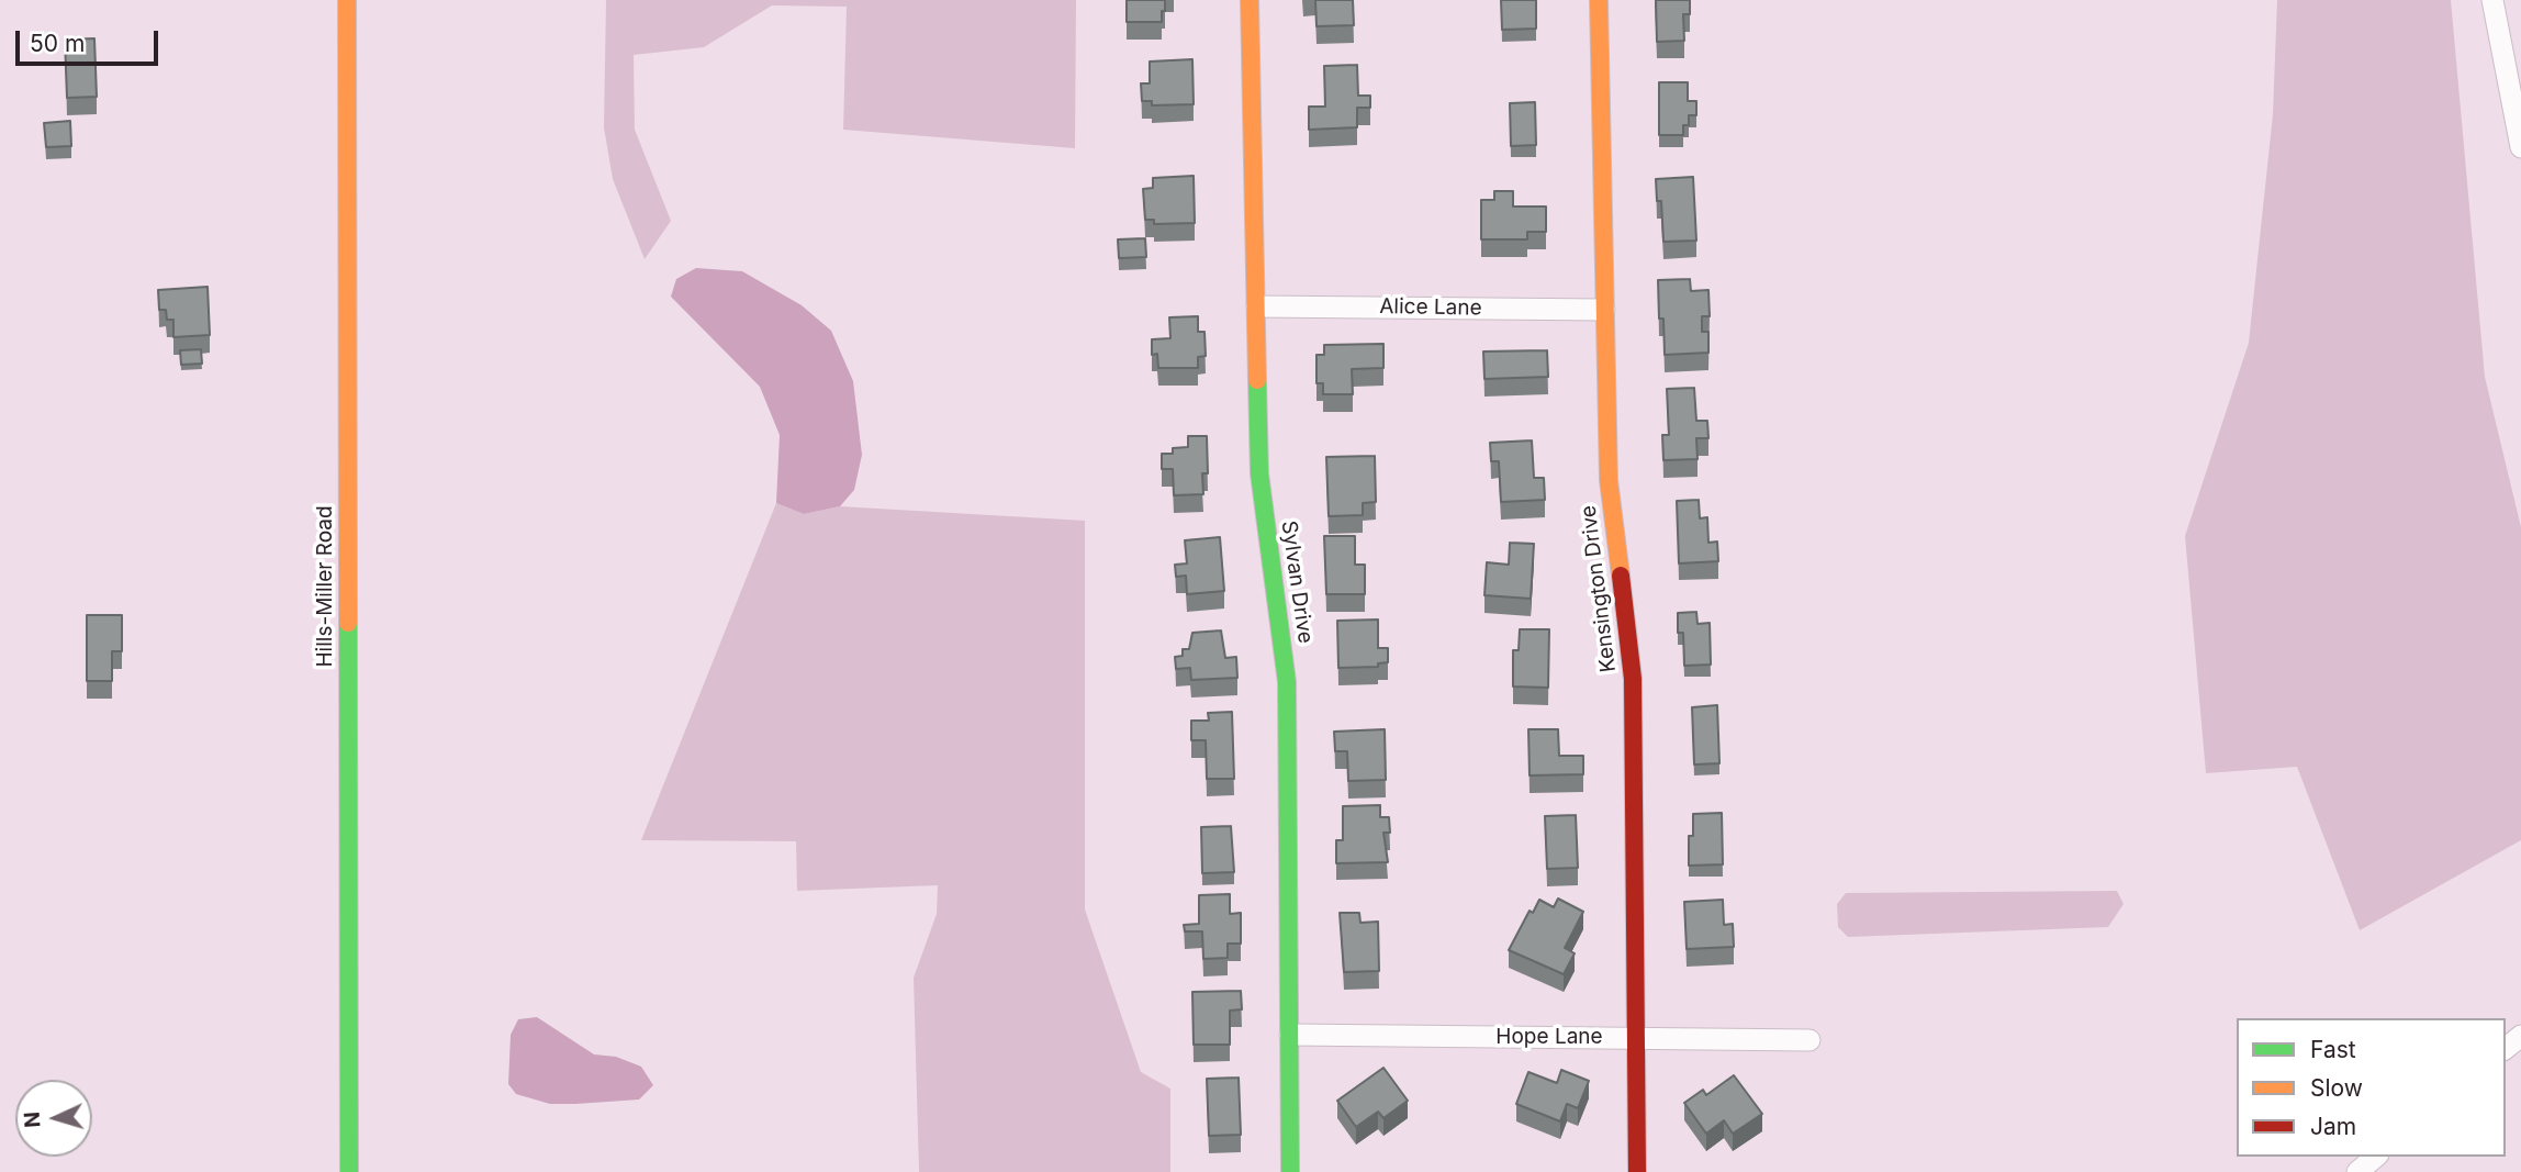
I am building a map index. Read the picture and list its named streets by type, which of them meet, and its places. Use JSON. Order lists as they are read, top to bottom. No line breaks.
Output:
{"streets":{"street":["Alice Lane","Sylvan Drive","Hills-Miller Road","Kensington Drive","Hope Lane"]},"crossings":[["Alice Lane","Sylvan Drive"],["Alice Lane","Kensington Drive"],["Sylvan Drive","Hope Lane"],["Kensington Drive","Hope Lane"]],"legend":["Fast","Slow","Jam"],"scale_bar":"50 m","north":"left"}
